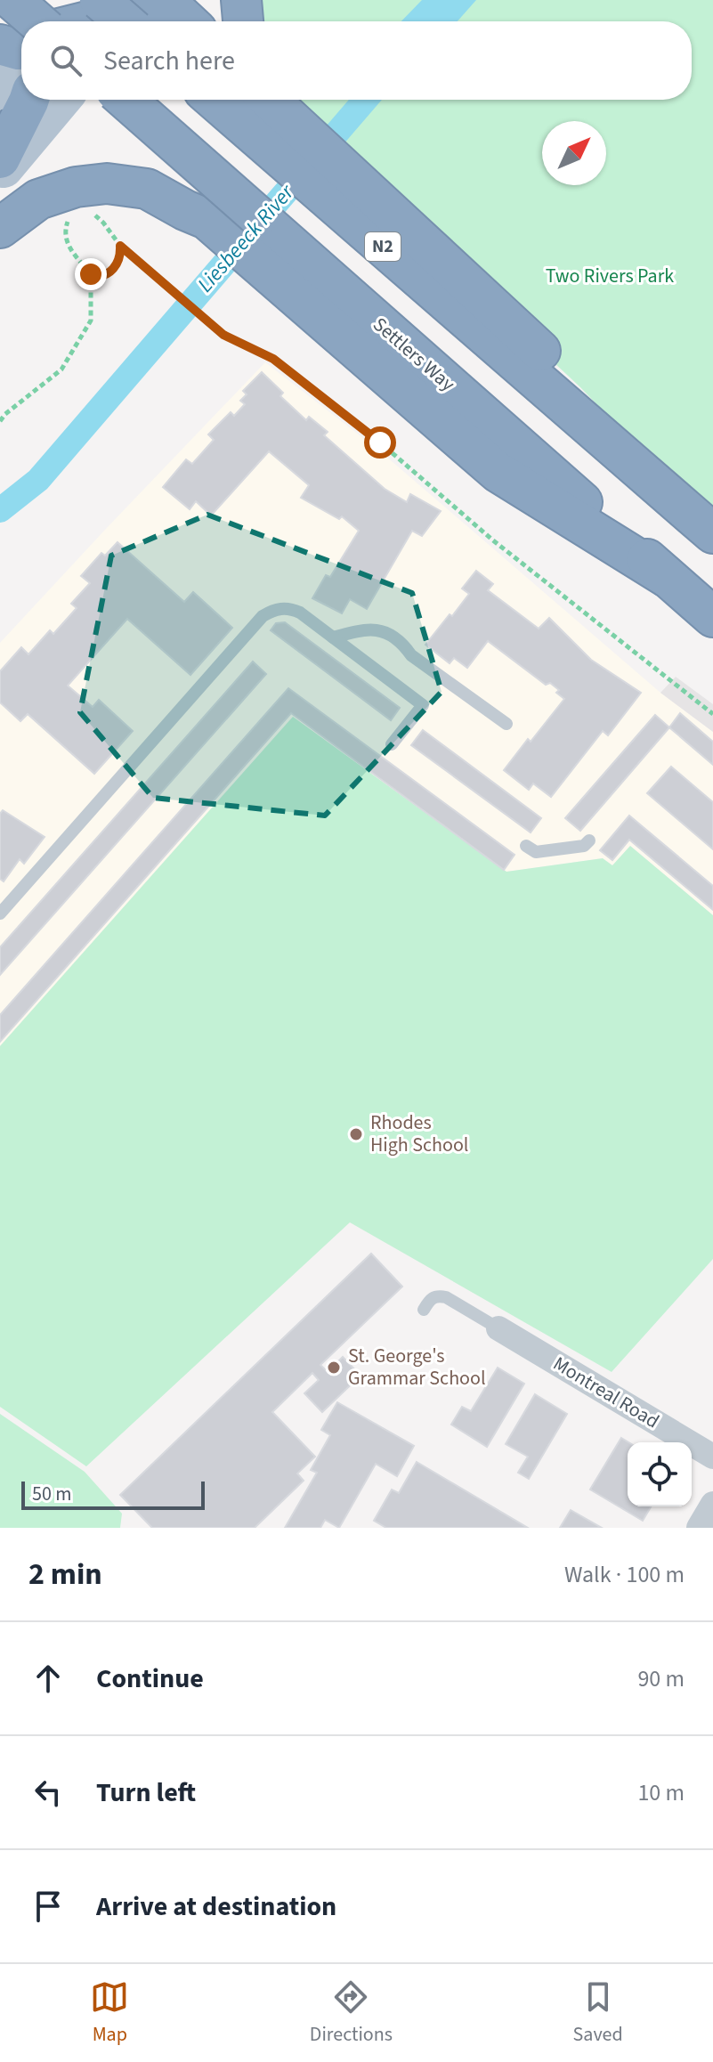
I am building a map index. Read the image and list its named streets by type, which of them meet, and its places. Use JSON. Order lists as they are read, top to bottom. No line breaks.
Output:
{"streets":{"highway":["N2","Settlers Way"],"street":["Montreal Road"]},"water":["Liesbeeck River"],"parks":["Two Rivers Park"],"places":["Rhodes High School","St. George's Grammar School"],"scale_bar":"50 m","north":"top right","page":{"search":"Search here","scale":"50 m","heading":["2 min","Walk · 100 m"],"list":[["Continue","90 m"],["Turn left","10 m"],"Arrive at destination"],"nav":["Map","Directions","Saved"]}}
